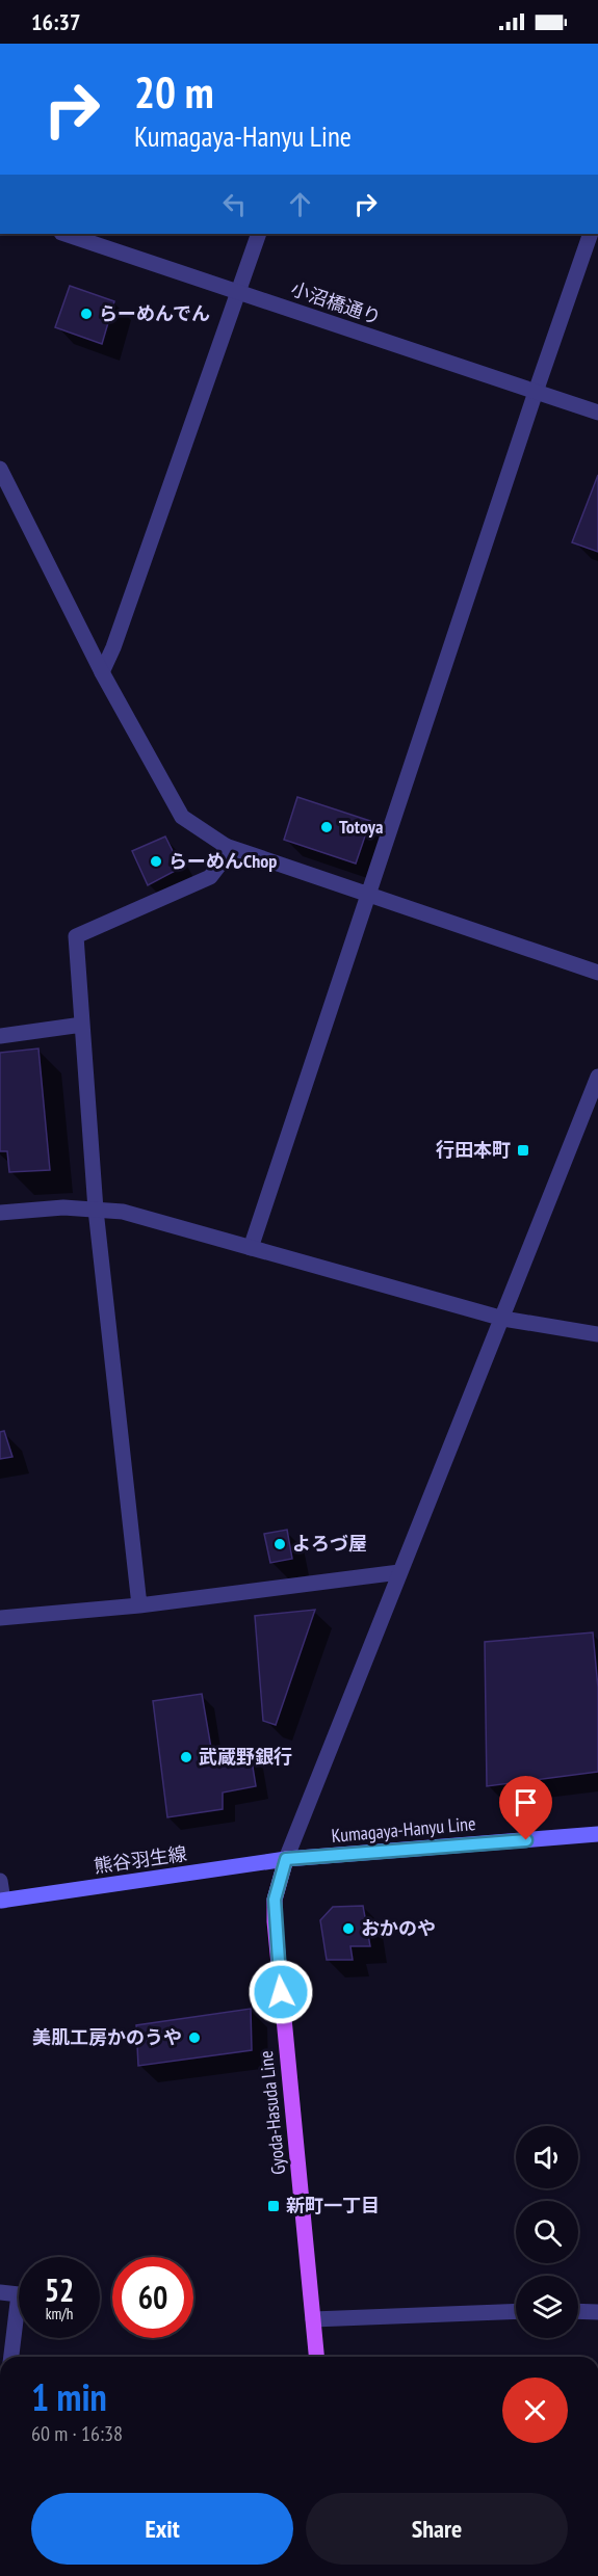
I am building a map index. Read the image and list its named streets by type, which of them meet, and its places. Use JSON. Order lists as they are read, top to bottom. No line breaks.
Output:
{"streets":{"main road":["Kumagaya-Hanyu Line","熊谷羽生線","Gyoda-Hasuda Line"],"street":["小沼橋通り"]},"crossings":[["Kumagaya-Hanyu Line","熊谷羽生線"],["Kumagaya-Hanyu Line","Gyoda-Hasuda Line"],["熊谷羽生線","Gyoda-Hasuda Line"]],"places":{"other":["らーめんでん","Totoya","らーめんChop","よろづ屋","武蔵野銀行","おかのや","美肌工房かのうや"],"transit":["行田本町","新町一丁目"]},"page":{"status":"16:37","turn":["20 m","Kumagaya-Hanyu Line"],"speed":"52 km/h","limit":"60","heading":["1 min","60 m · 16:38"],"buttons":["Exit","Share"]}}
